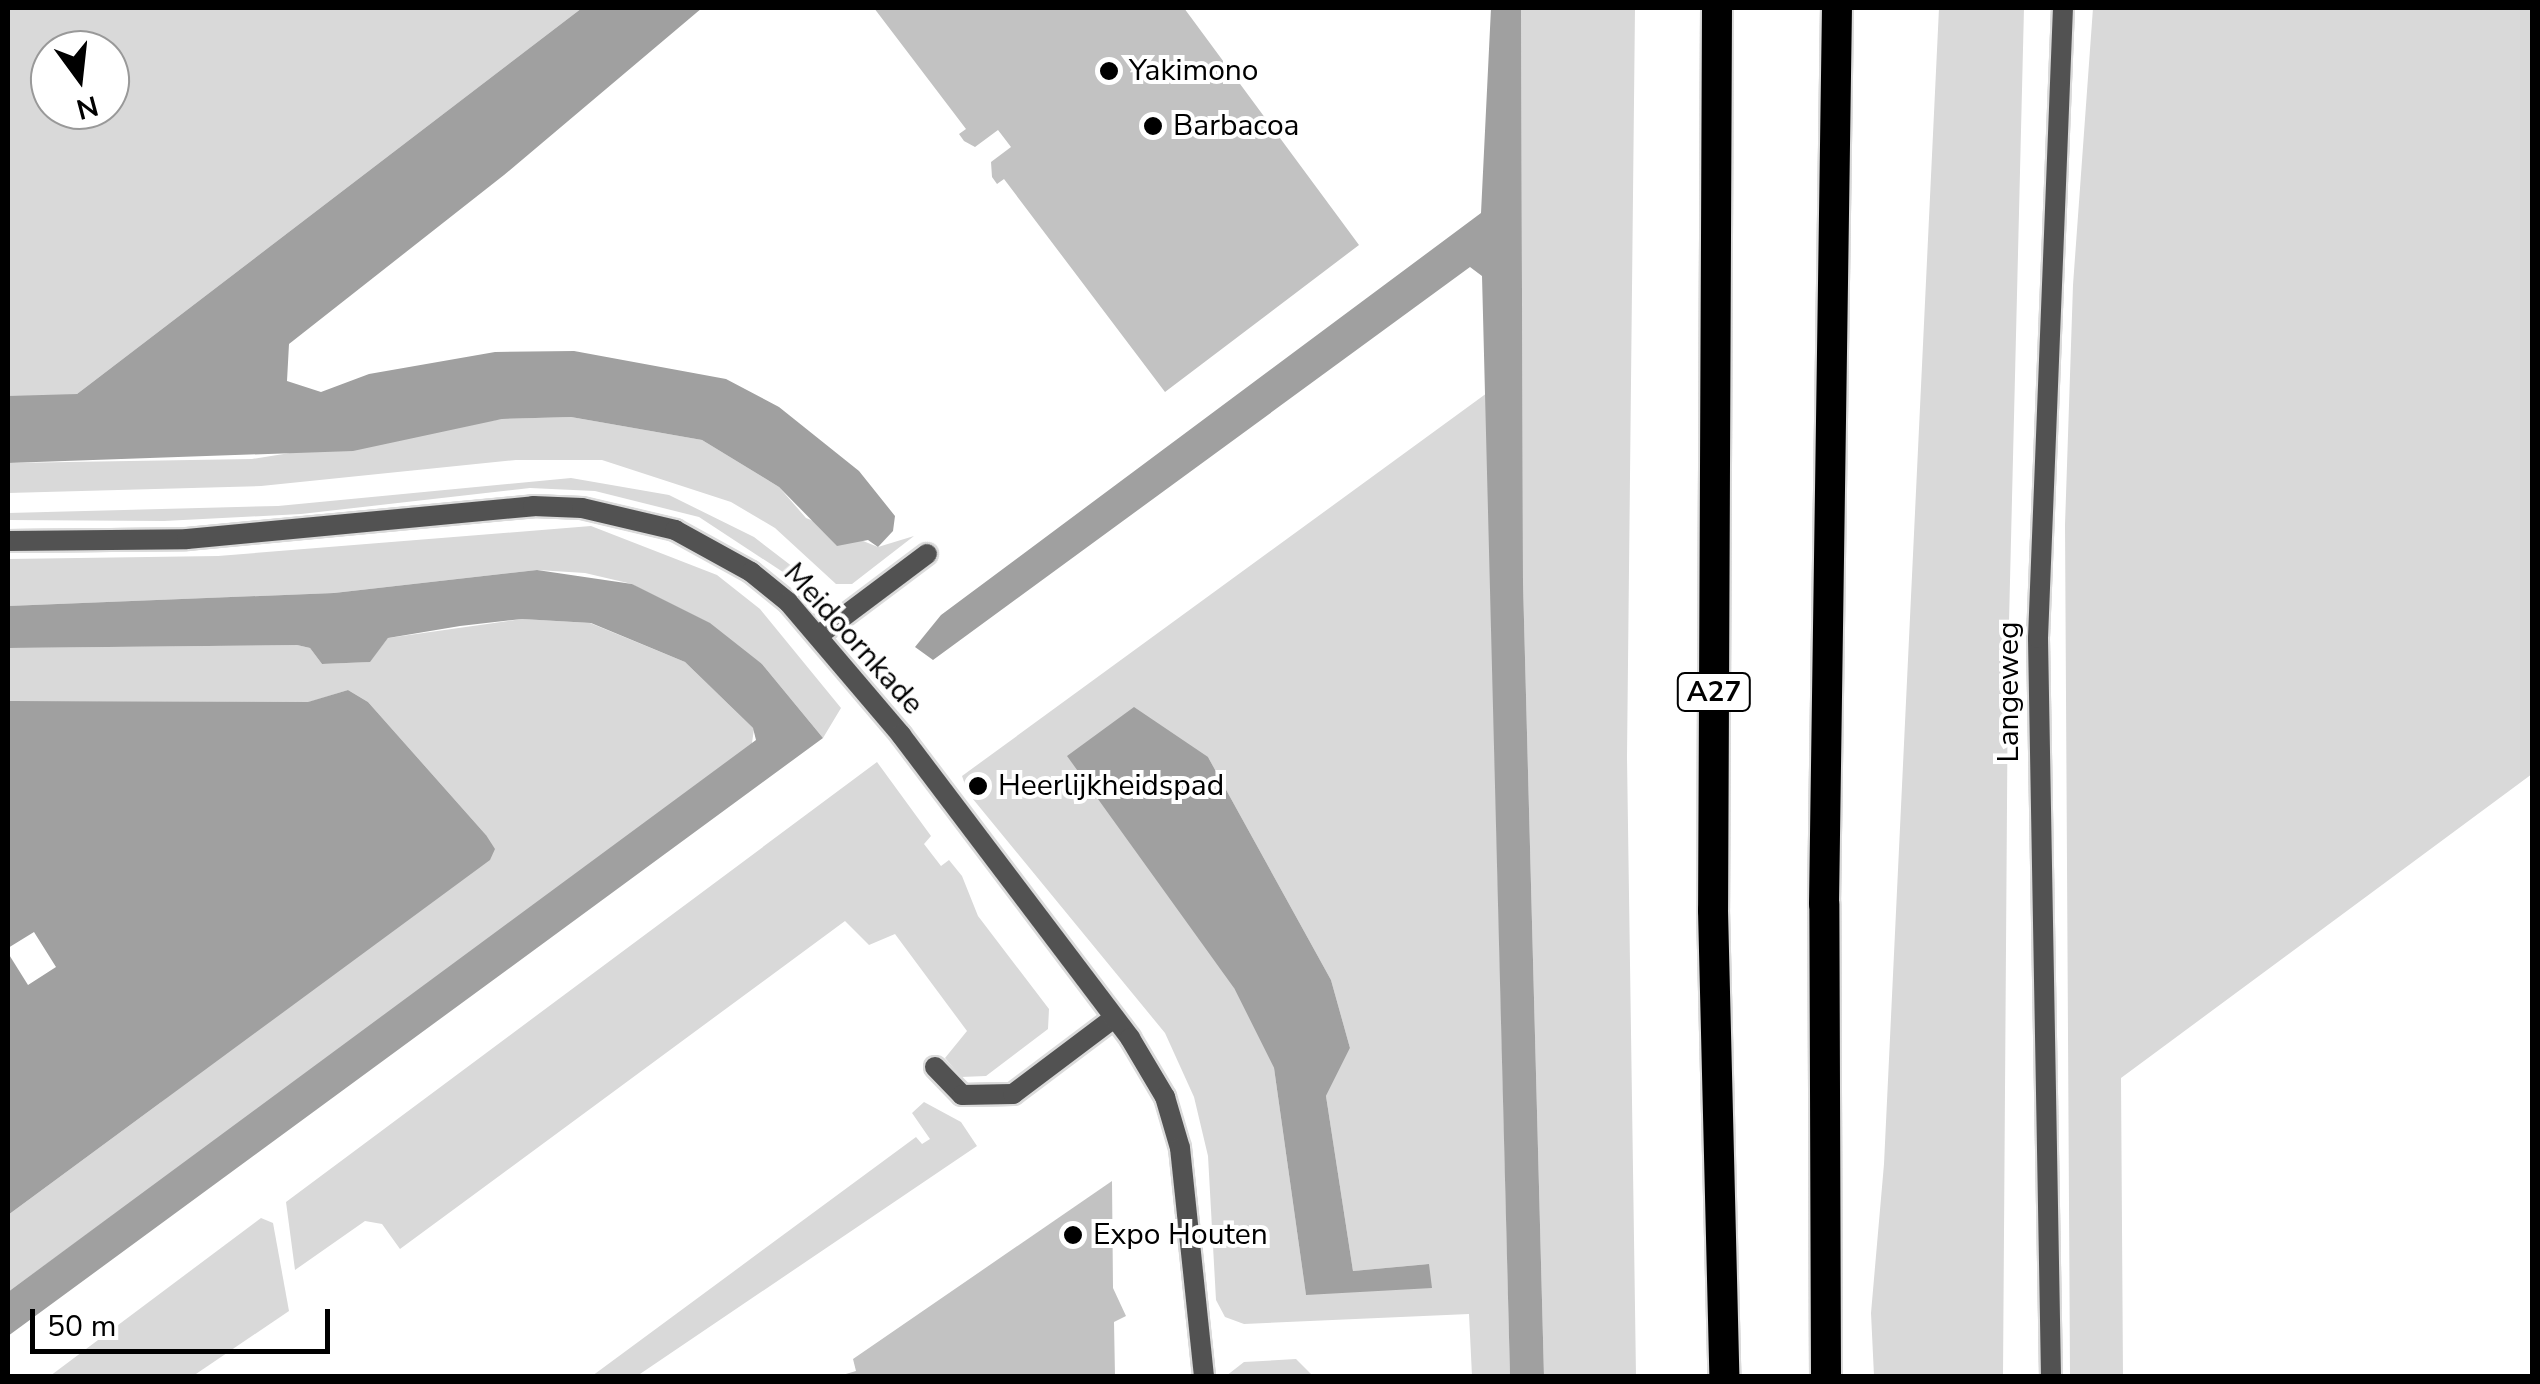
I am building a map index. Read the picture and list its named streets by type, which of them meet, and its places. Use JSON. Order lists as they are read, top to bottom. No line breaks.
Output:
{"streets":{"highway":["A27"],"street":["Meidoornkade","Langeweg"]},"places":["Yakimono","Barbacoa","Heerlijkheidspad","Expo Houten"],"scale_bar":"50 m","north":"bottom"}
